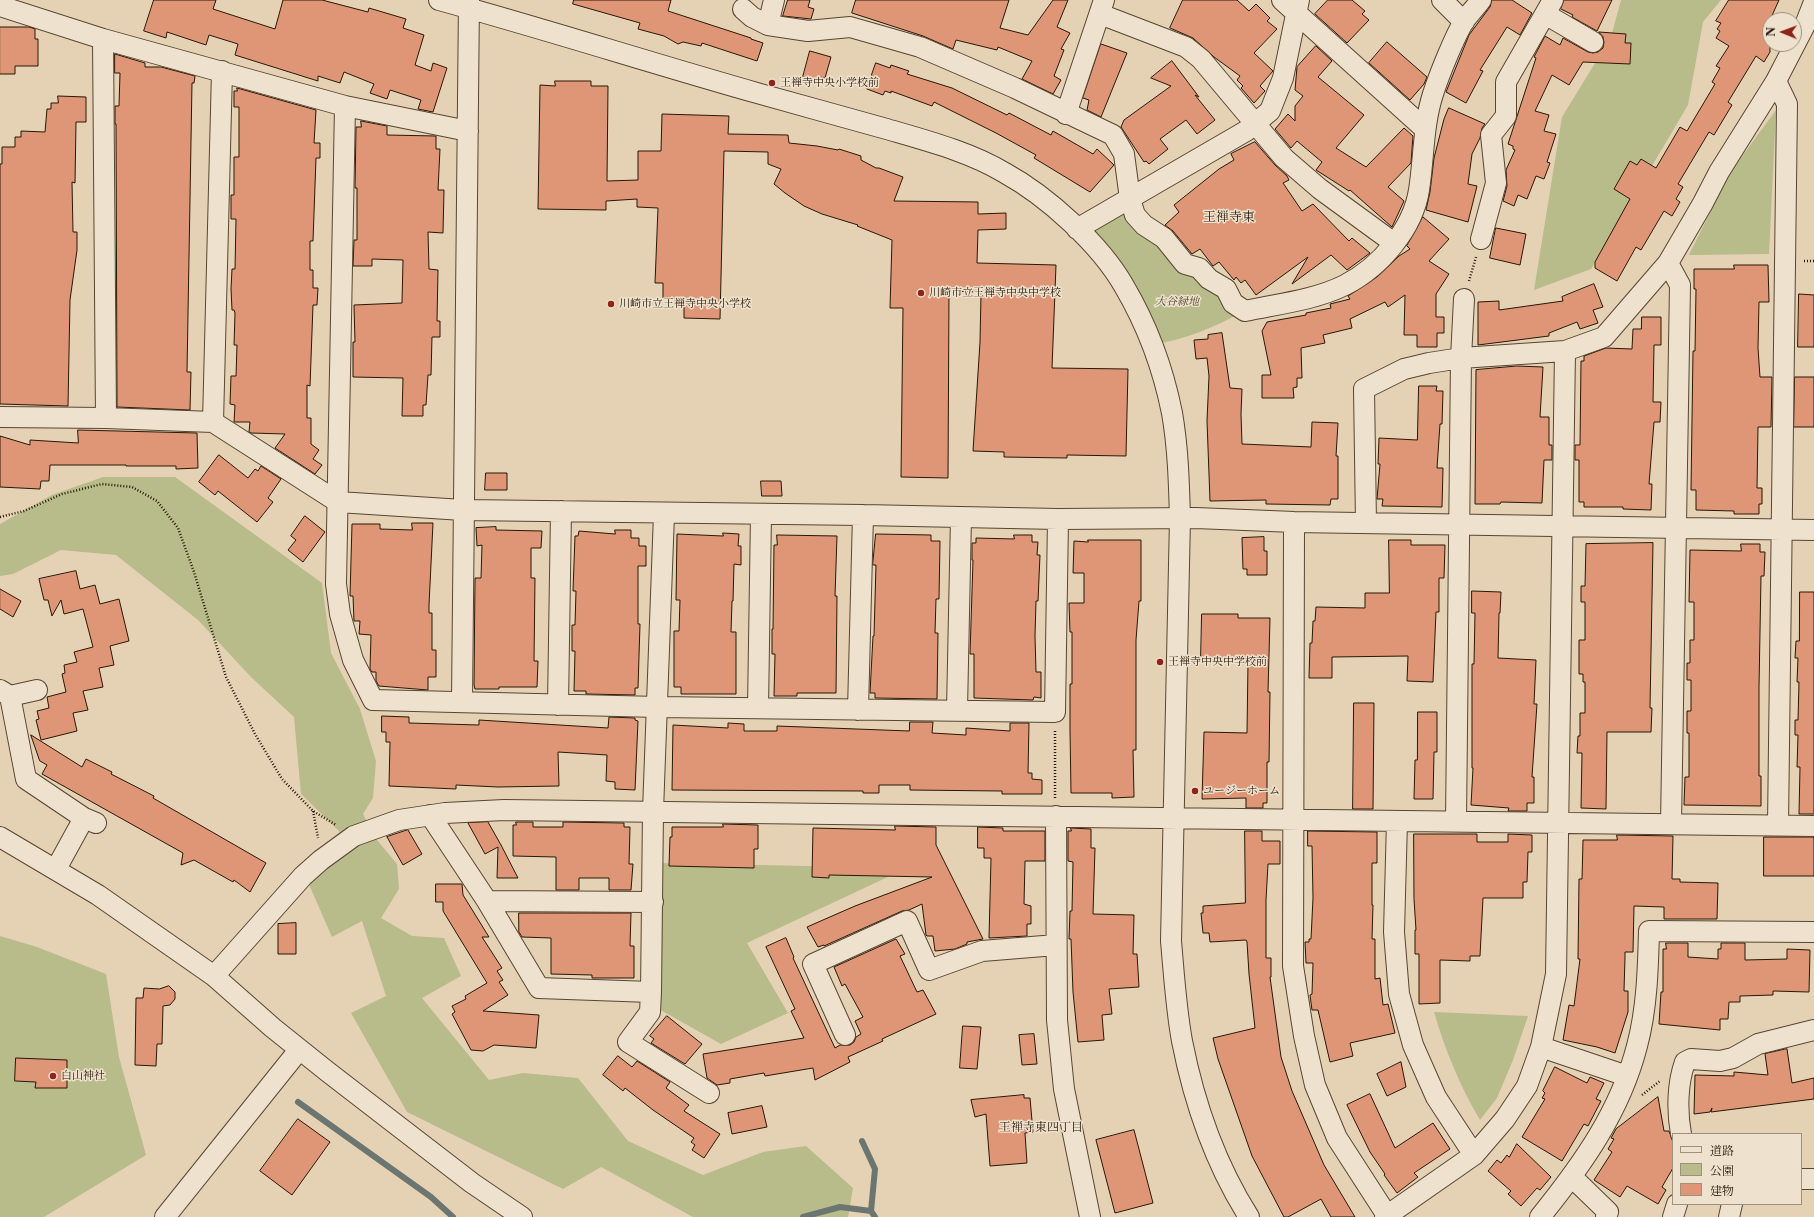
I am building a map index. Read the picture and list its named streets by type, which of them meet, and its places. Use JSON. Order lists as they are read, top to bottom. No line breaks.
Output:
{"districts":["王禅寺東","王禅寺東四丁目"],"parks":["大谷緑地"],"places":["王禅寺中央小学校前","川崎市立王禅寺中央中学校","川崎市立王禅寺中央小学校","王禅寺中央中学校前","ユージーホーム","白山神社"],"legend":["道路","公園","建物"],"north":"left"}
